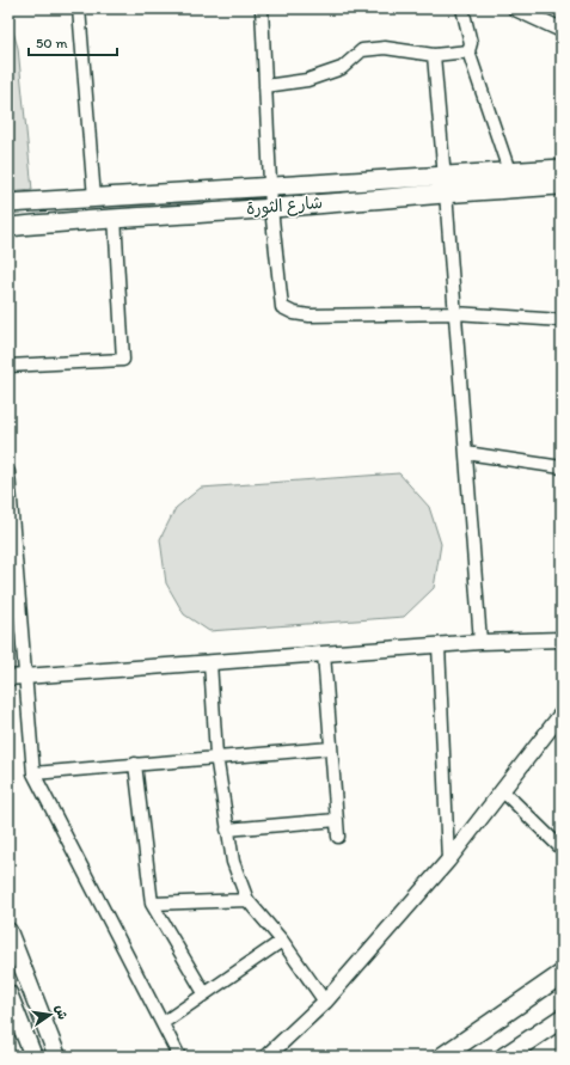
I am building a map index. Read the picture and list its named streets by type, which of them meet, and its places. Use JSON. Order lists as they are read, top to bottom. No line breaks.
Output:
{"streets":{"main road":["شارع الثورة"]},"scale_bar":"50 m","north":"right"}
